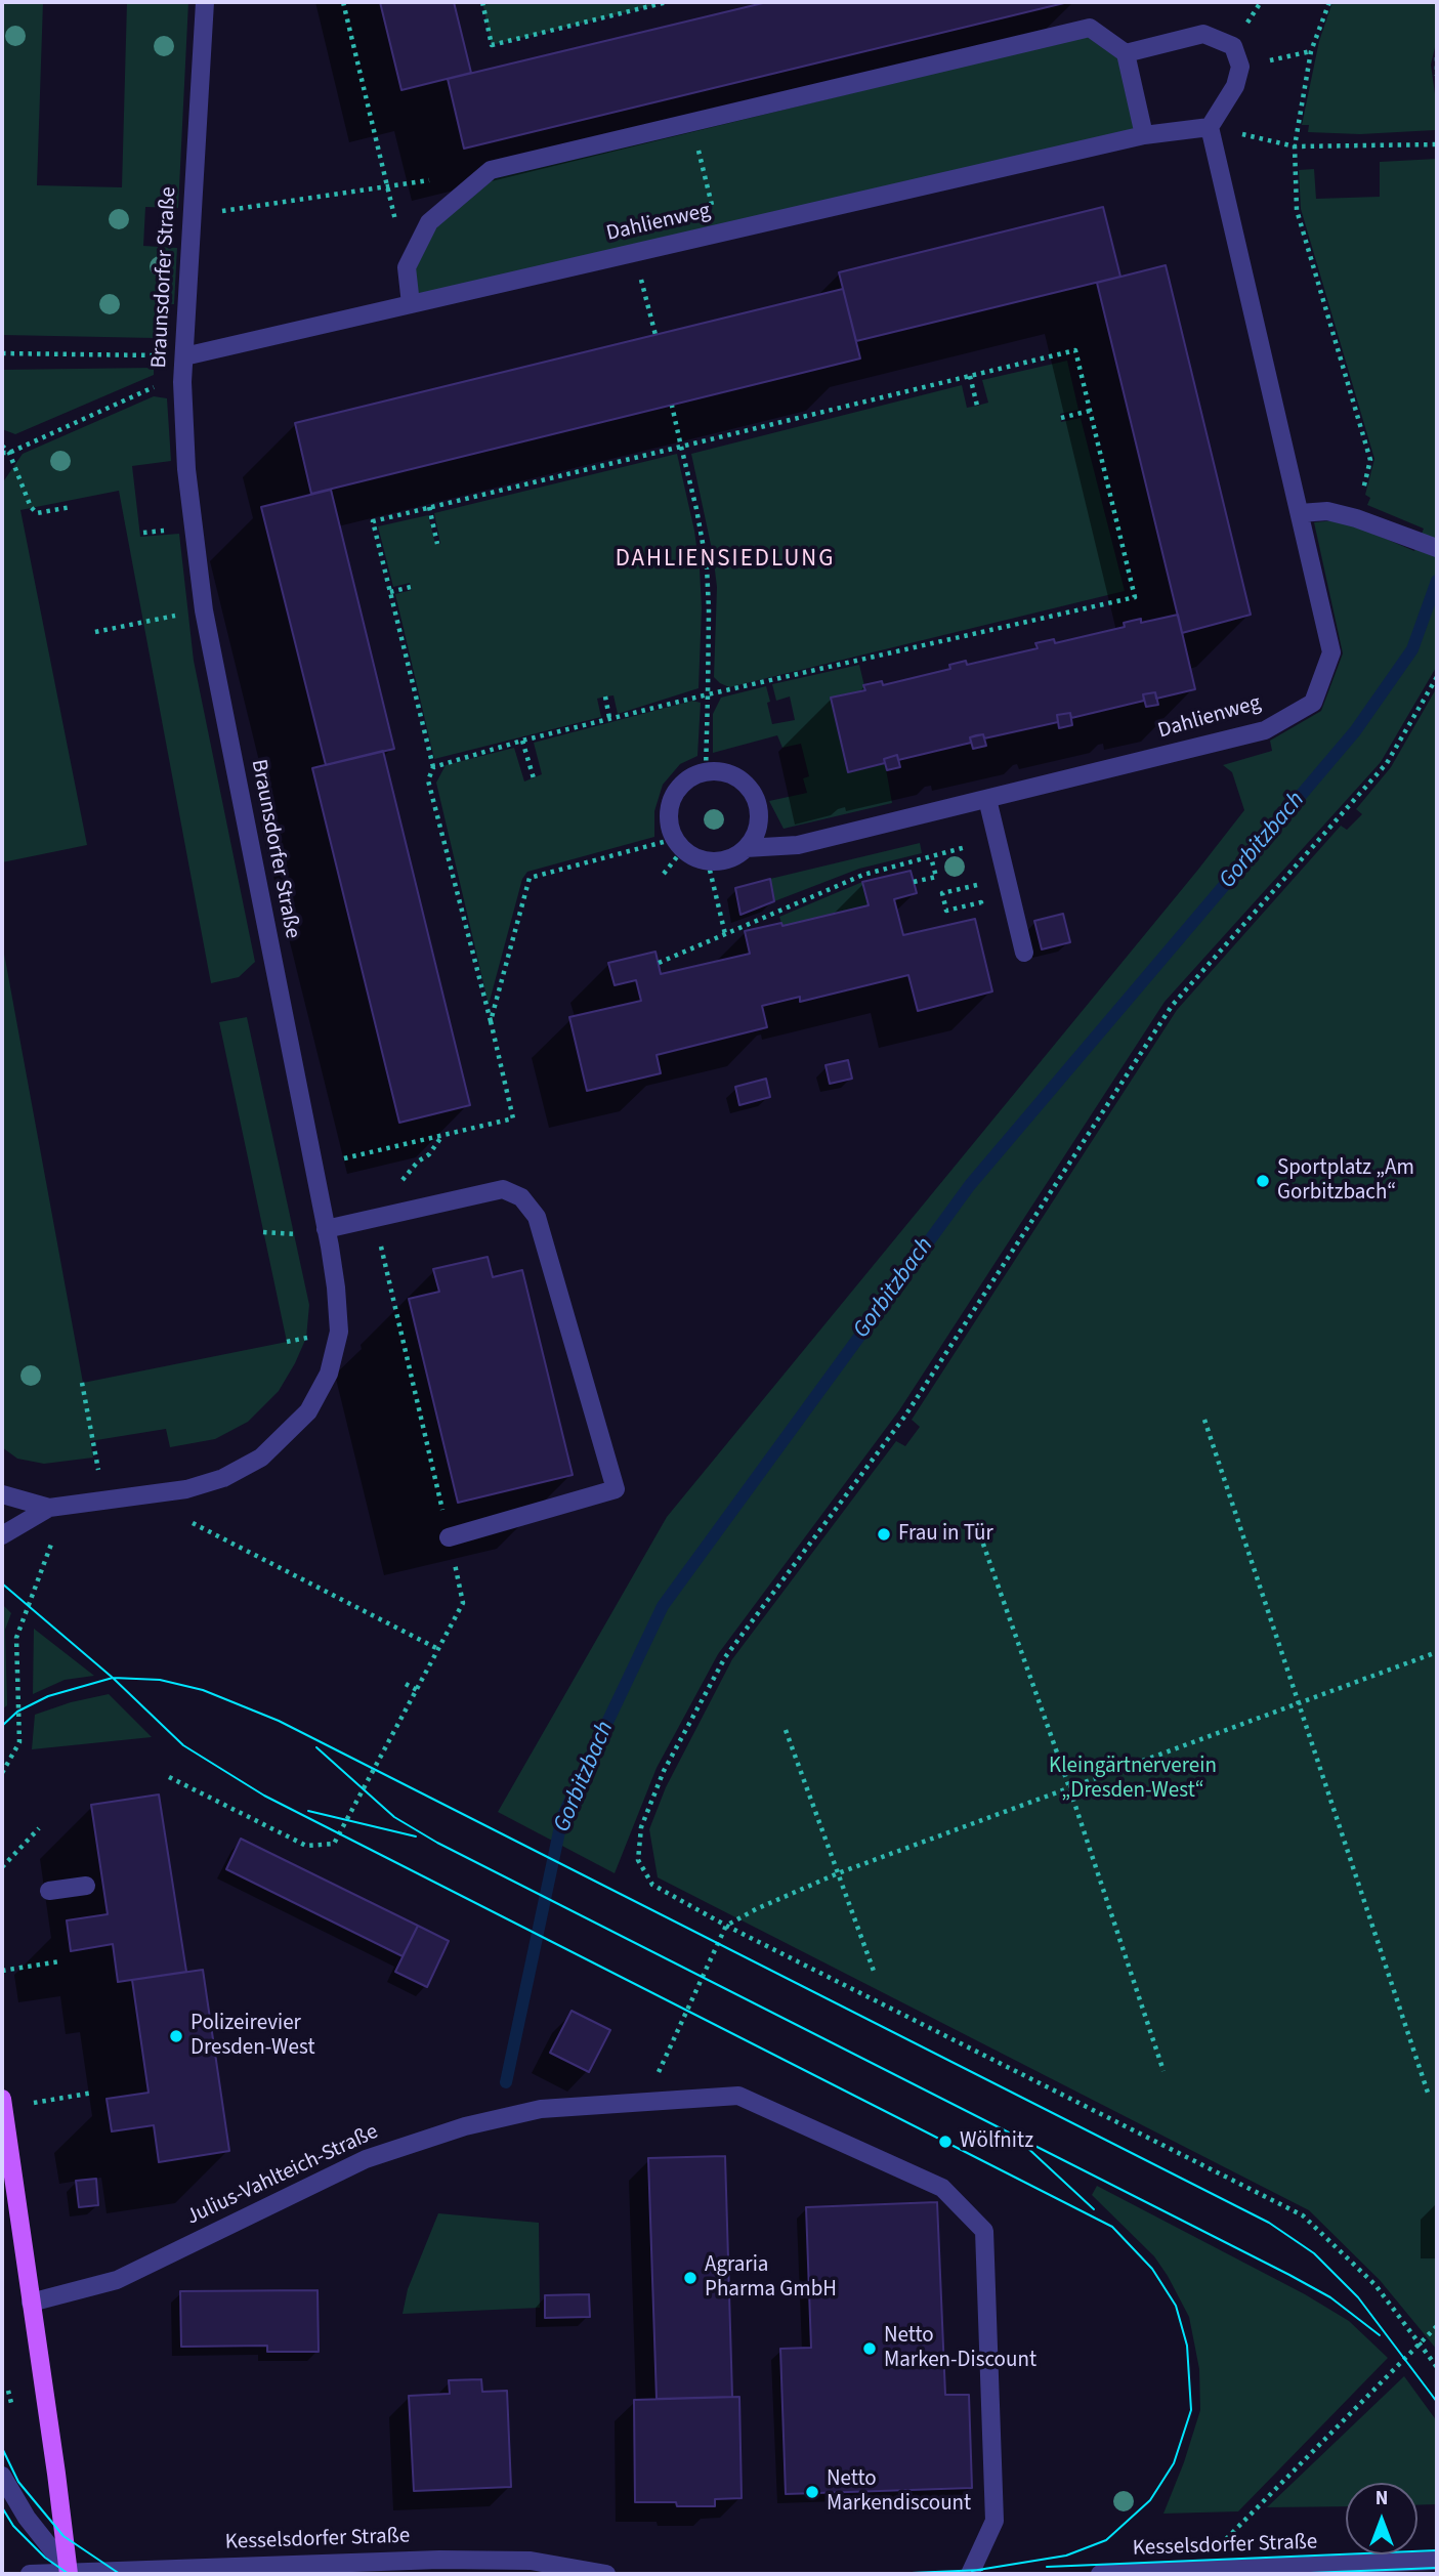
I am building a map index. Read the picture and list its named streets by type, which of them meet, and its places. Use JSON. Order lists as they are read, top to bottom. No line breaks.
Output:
{"streets":{"street":["Dahlienweg","Braunsdorfer Straße","Julius-Vahlteich-Straße","Kesselsdorfer Straße"]},"crossings":[["Dahlienweg","Braunsdorfer Straße"]],"districts":["DAHLIENSIEDLUNG"],"water":["Gorbitzbach"],"parks":["Kleingärtnerverein „Dresden-West“"],"places":["Sportplatz „Am Gorbitzbach“","Frau in Tür","Polizeirevier Dresden-West","Wölfnitz","Agraria Pharma GmbH","Netto Marken-Discount","Netto Markendiscount"],"north":"top"}
